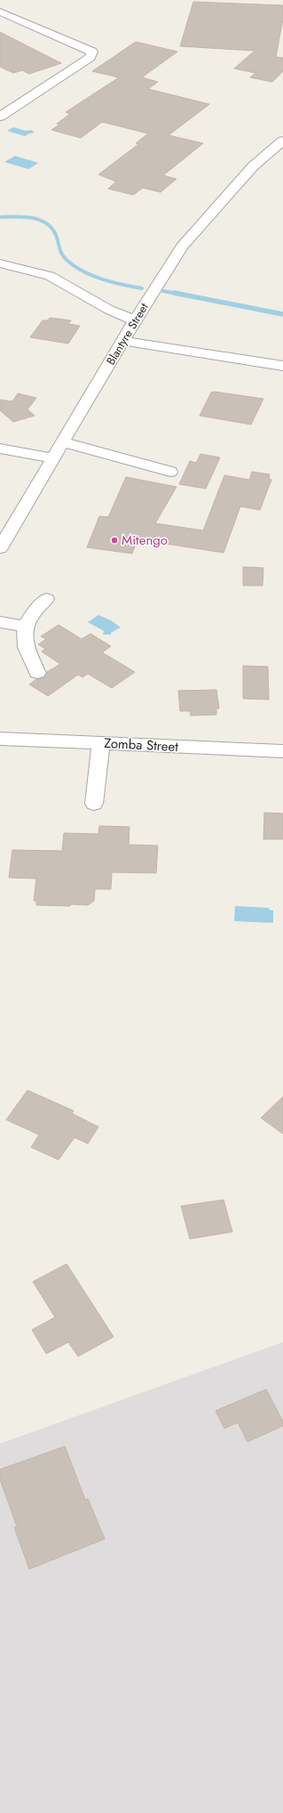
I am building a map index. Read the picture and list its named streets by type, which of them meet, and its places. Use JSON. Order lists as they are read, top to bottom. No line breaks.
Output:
{"streets":{"street":["Blantyre Street","Zomba Street"]},"places":["Mitengo"]}
